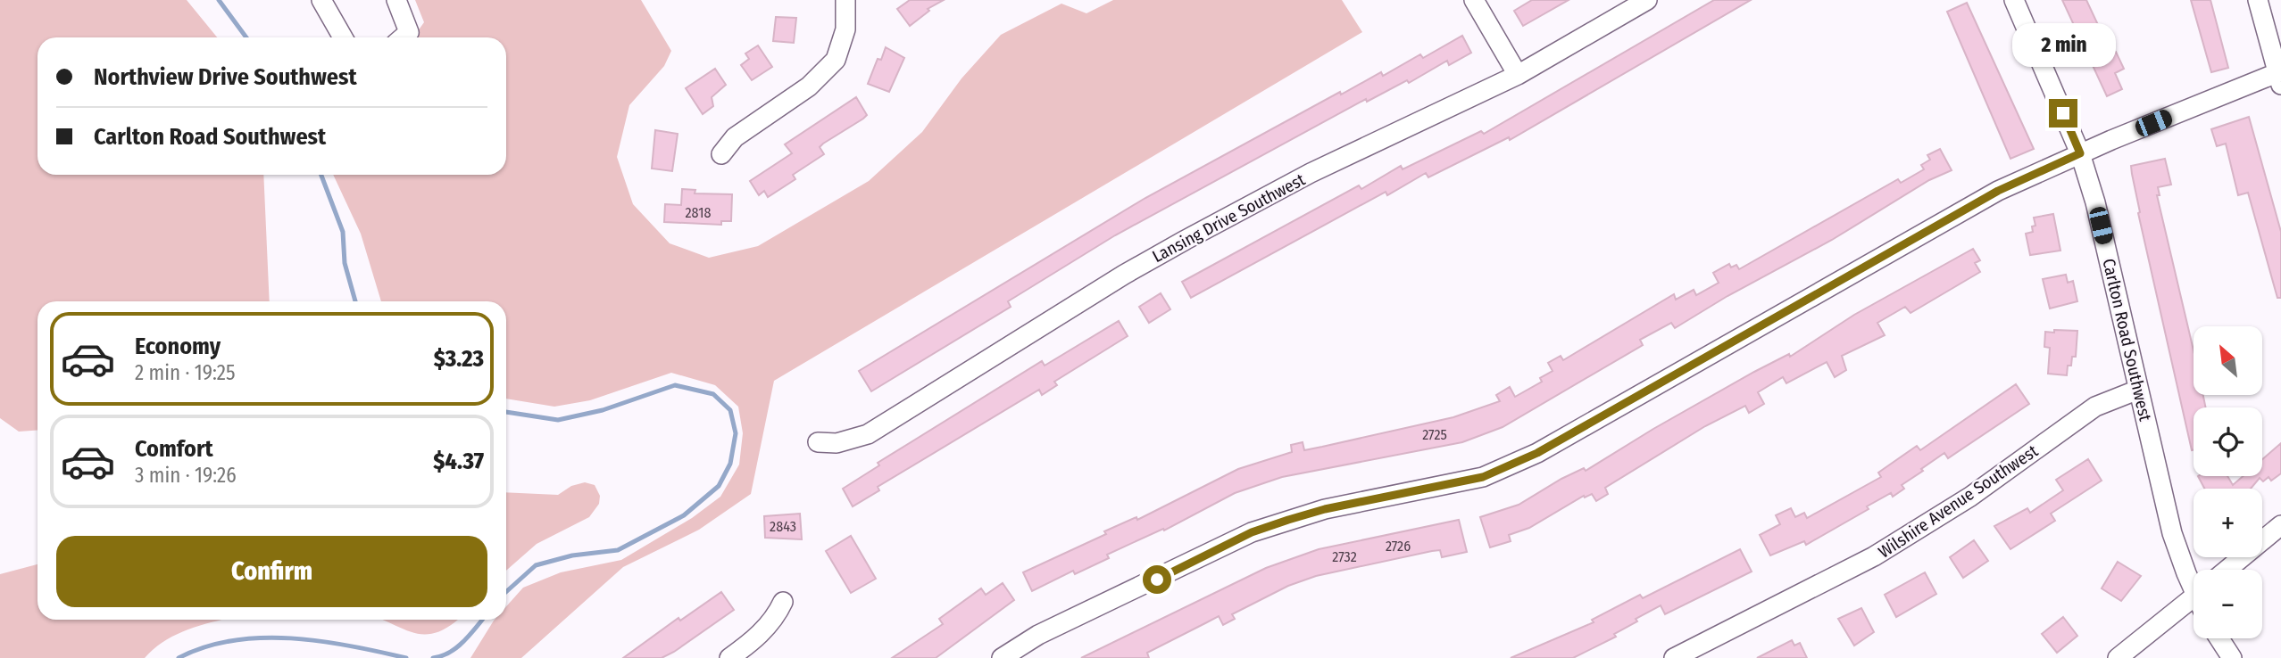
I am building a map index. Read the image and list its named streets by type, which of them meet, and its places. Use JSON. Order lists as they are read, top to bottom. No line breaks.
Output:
{"streets":{"street":["Lansing Drive Southwest","Carlton Road Southwest","Wilshire Avenue Southwest"]},"crossings":[["Carlton Road Southwest","Wilshire Avenue Southwest"]],"house_numbers":["2818","2725","2843","2726","2732"],"north":"top left","page":{"bubble":"2 min","banner":["Northview Drive Southwest","Carlton Road Southwest"],"list":[{"name":"Economy","note":"2 min · 19:25","value":"$3.23"},{"name":"Comfort","note":"3 min · 19:26","value":"$4.37"}],"map_buttons":["+","−"],"buttons":"Confirm"}}
